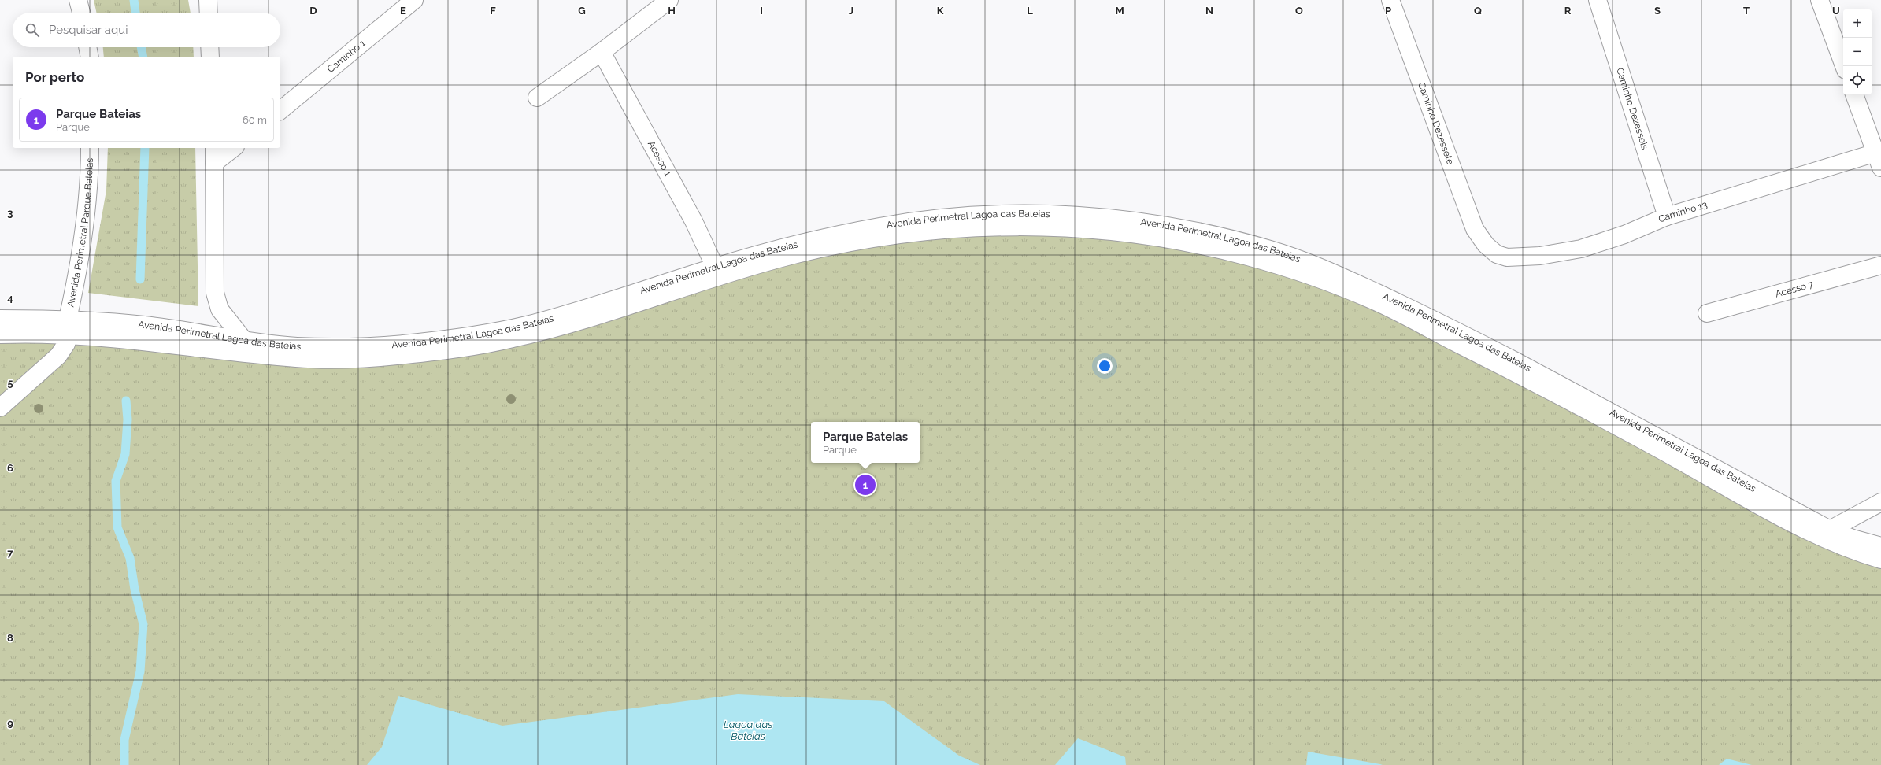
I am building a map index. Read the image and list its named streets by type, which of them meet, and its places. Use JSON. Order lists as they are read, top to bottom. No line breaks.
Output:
{"streets":{"street":["Caminho 1","Caminho Dezesseis","Caminho Dezessete","Acesso 1","Caminho 13","Avenida Perimetral Lagoa das Bateias","Avenida Perimetral Parque Bateias","Acesso 7"]},"crossings":[["Caminho Dezesseis","Caminho 13"],["Caminho Dezessete","Caminho 13"],["Acesso 1","Avenida Perimetral Lagoa das Bateias"],["Avenida Perimetral Lagoa das Bateias","Avenida Perimetral Parque Bateias"]],"water":["Lagoa das Bateias"],"page":{"map_buttons":["+","−"],"search":"Pesquisar aqui","heading":"Por perto","list":[{"mark":"1","name":"Parque Bateias","note":"Parque","value":"60 m"}],"popup":["Parque Bateias","Parque"],"pins":"1"},"grid":{"columns":["D","E","F","G","H","I","J","K","L","M","N","O","P","Q","R","S","T","U"],"rows":["3","4","5","6","7","8","9"]}}
